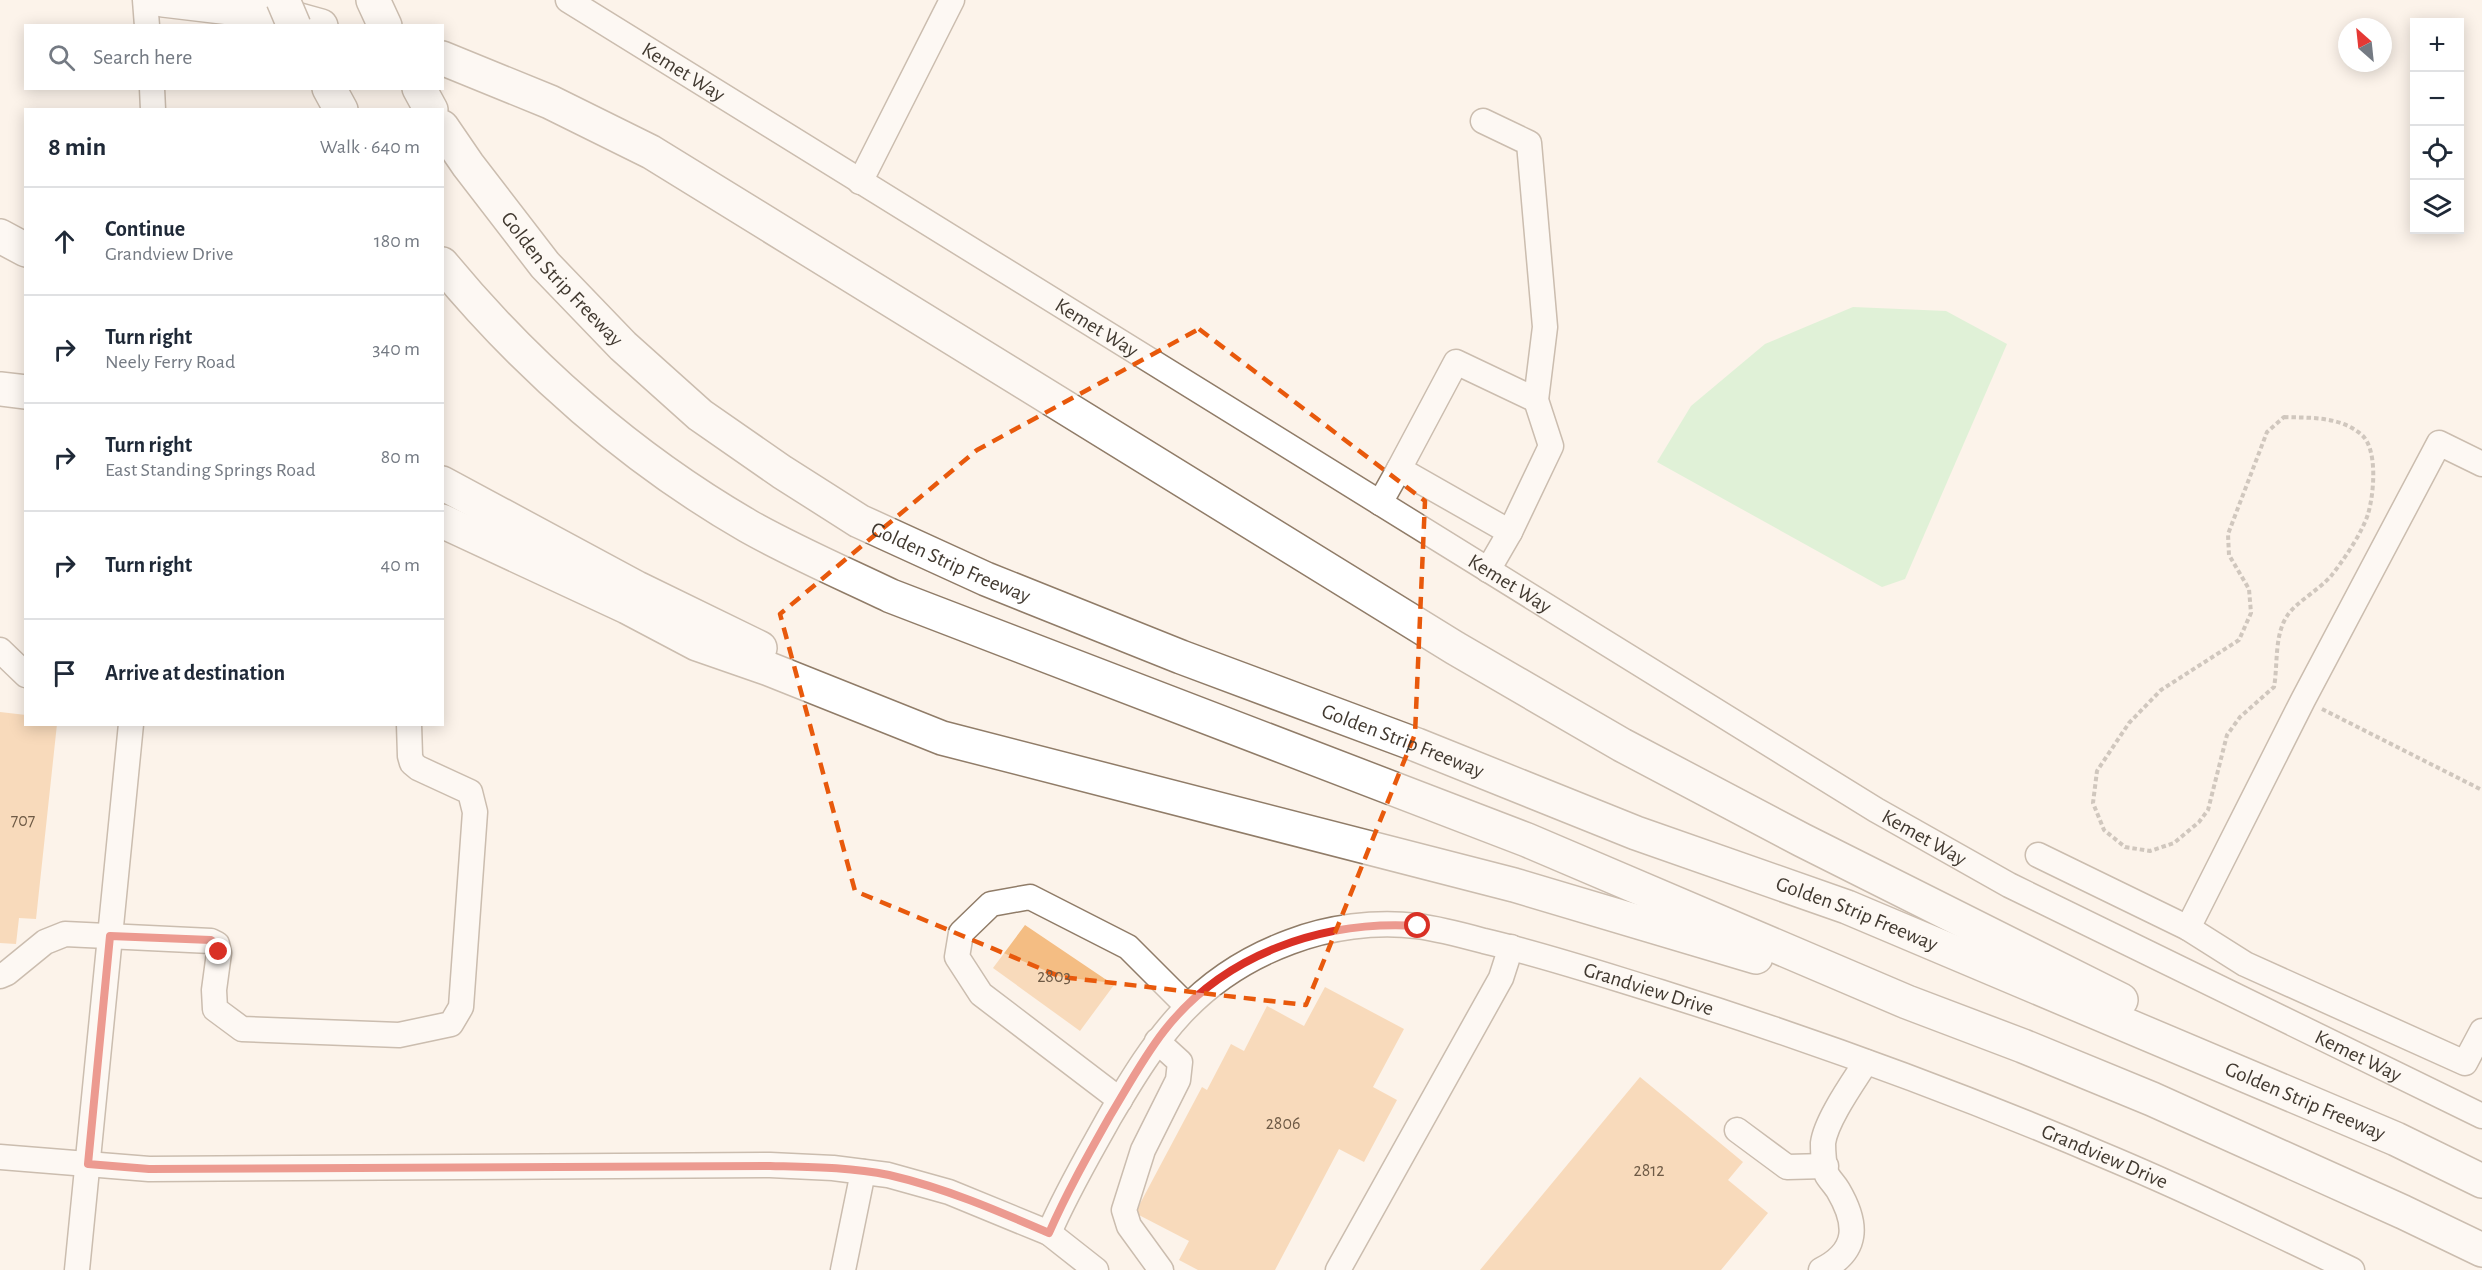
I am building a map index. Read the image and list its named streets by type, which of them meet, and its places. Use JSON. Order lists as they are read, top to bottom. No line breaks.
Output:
{"streets":{"highway":["Golden Strip Freeway"],"street":["Kemet Way","Grandview Drive"]},"house_numbers":["707","2803","2806","2812"],"north":"top left","page":{"map_buttons":["+","−"],"search":"Search here","heading":["8 min","Walk · 640 m"],"list":[["Continue","Grandview Drive","180 m"],["Turn right","Neely Ferry Road","340 m"],["Turn right","East Standing Springs Road","80 m"],["Turn right","40 m"],"Arrive at destination"]}}
